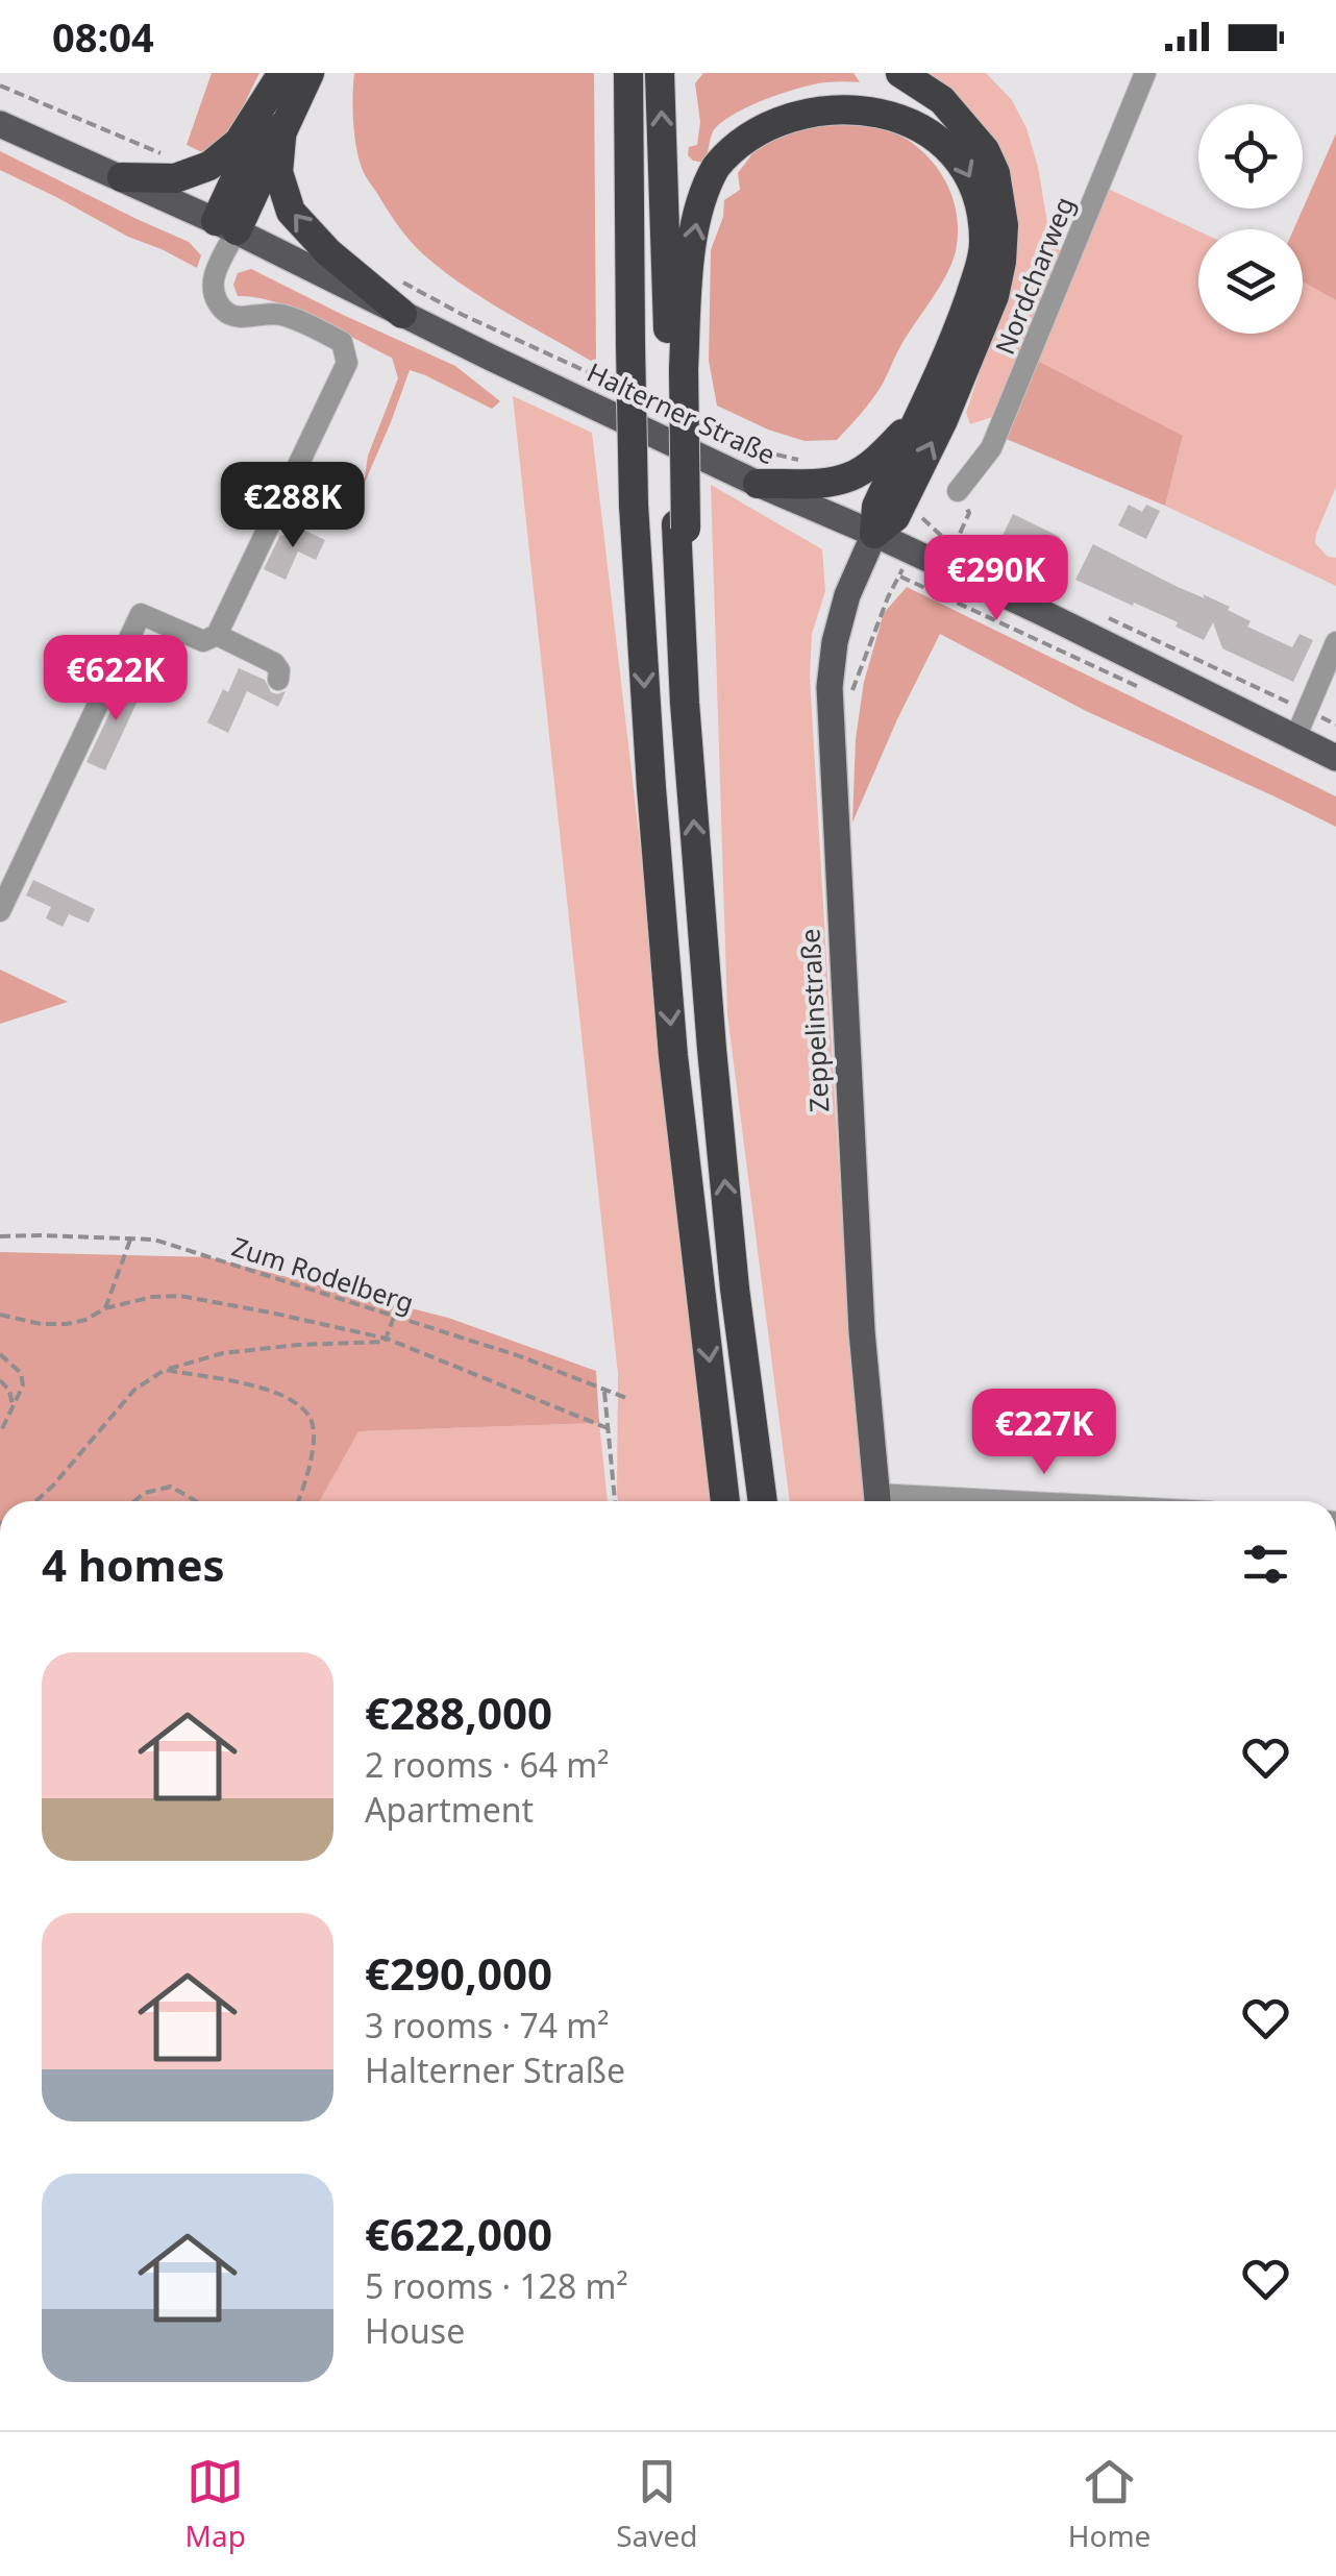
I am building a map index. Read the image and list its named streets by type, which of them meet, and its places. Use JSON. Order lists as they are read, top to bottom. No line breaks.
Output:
{"streets":{"main road":["Halterner Straße","Zeppelinstraße"],"street":["Nordcharweg"],"path":["Zum Rodelberg"]},"crossings":[["Halterner Straße","Zeppelinstraße"]],"page":{"status":"08:04","price":["€288K","€290K","€622K","€227K"],"heading":"4 homes","list":[{"name":"€288,000","note":"2 rooms · 64 m² · Apartment"},{"name":"€290,000","note":"3 rooms · 74 m² · Halterner Straße"},{"name":"€622,000","note":"5 rooms · 128 m² · House"}],"tabs":["Map","Saved","Home"]}}
